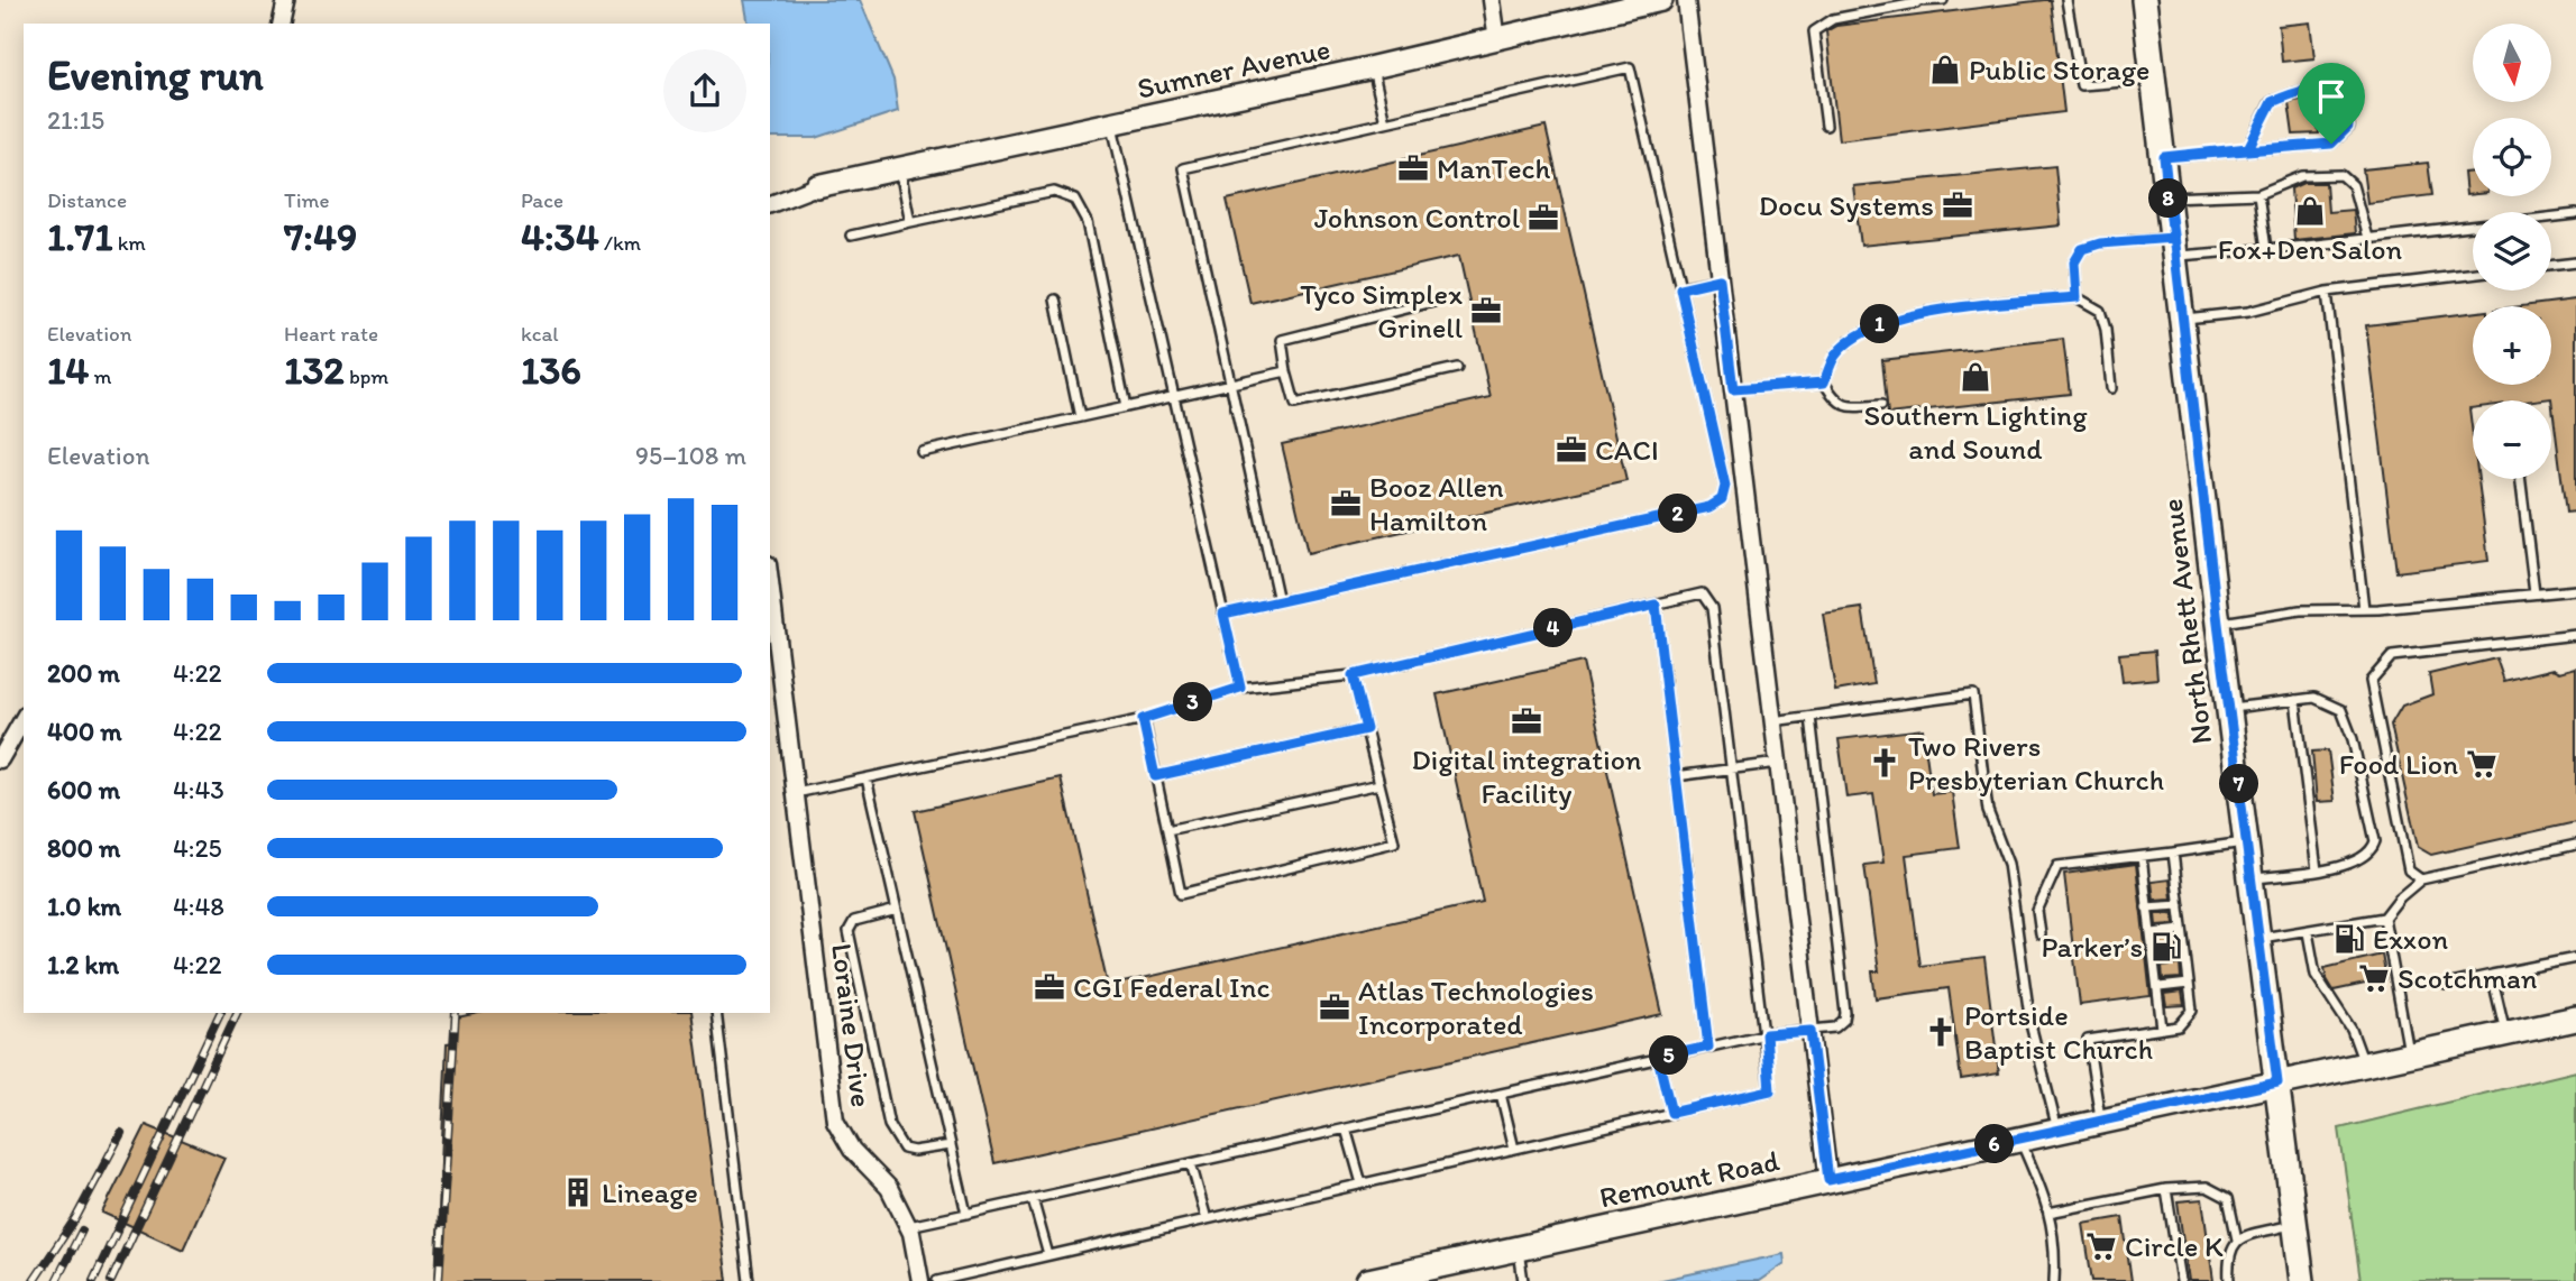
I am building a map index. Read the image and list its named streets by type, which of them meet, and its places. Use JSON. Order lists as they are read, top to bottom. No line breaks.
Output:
{"streets":{"main road":["North Rhett Avenue","Remount Road"],"street":["Sumner Avenue","Loraine Drive"]},"crossings":[["North Rhett Avenue","Remount Road"]],"places":{"shop":["Public Storage","Fox+Den Salon","Southern Lighting and Sound"],"office":["ManTech","Docu Systems","Johnson Control","Tyco Simplex Grinell","CACI","Booz Allen Hamilton","Digital integration Facility","CGI Federal Inc","Atlas Technologies Incorporated"],"church":["Two Rivers Presbyterian Church","Portside Baptist Church"],"supermarket":["Food Lion","Scotchman","Circle K"],"fuel station":["Exxon","Parker’s"],"building":["Lineage"]},"north":"bottom","page":{"map_buttons":["+","−"],"heading":["Evening run","21:15"],"stats":[["Distance","1.71 km"],["Time","7:49"],["Pace","4:34 /km"],["Elevation","14 m"],["Heart rate","132 bpm"],["kcal","136"]],"pins":["8","1","2","4","3","7","5","6"],"chart":["Elevation","95–108 m"],"list":[{"name":"200 m","note":"4:22"},{"name":"400 m","note":"4:22"},{"name":"600 m","note":"4:43"},{"name":"800 m","note":"4:25"},{"name":"1.0 km","note":"4:48"},{"name":"1.2 km","note":"4:22"}]}}
